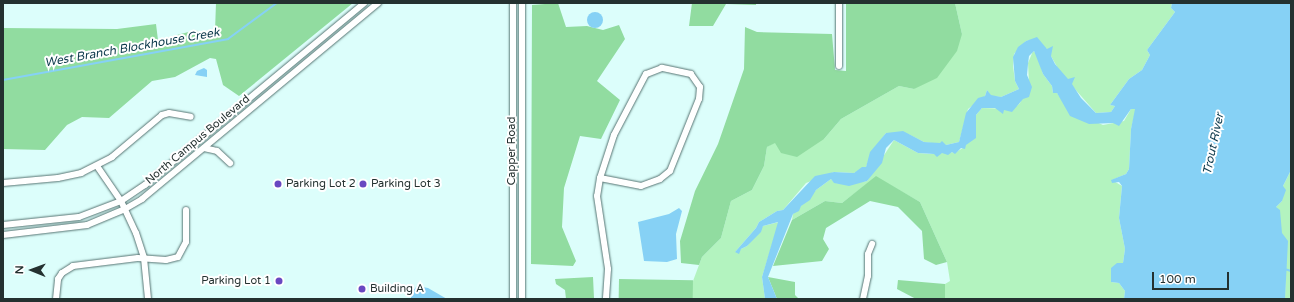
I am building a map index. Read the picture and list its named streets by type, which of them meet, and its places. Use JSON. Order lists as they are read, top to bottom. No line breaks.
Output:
{"streets":{"street":["North Campus Boulevard","Capper Road"]},"water":["West Branch Blockhouse Creek","Trout River"],"places":["Parking Lot 2","Parking Lot 3","Parking Lot 1","Building A"],"scale_bar":"100 m","north":"left"}
